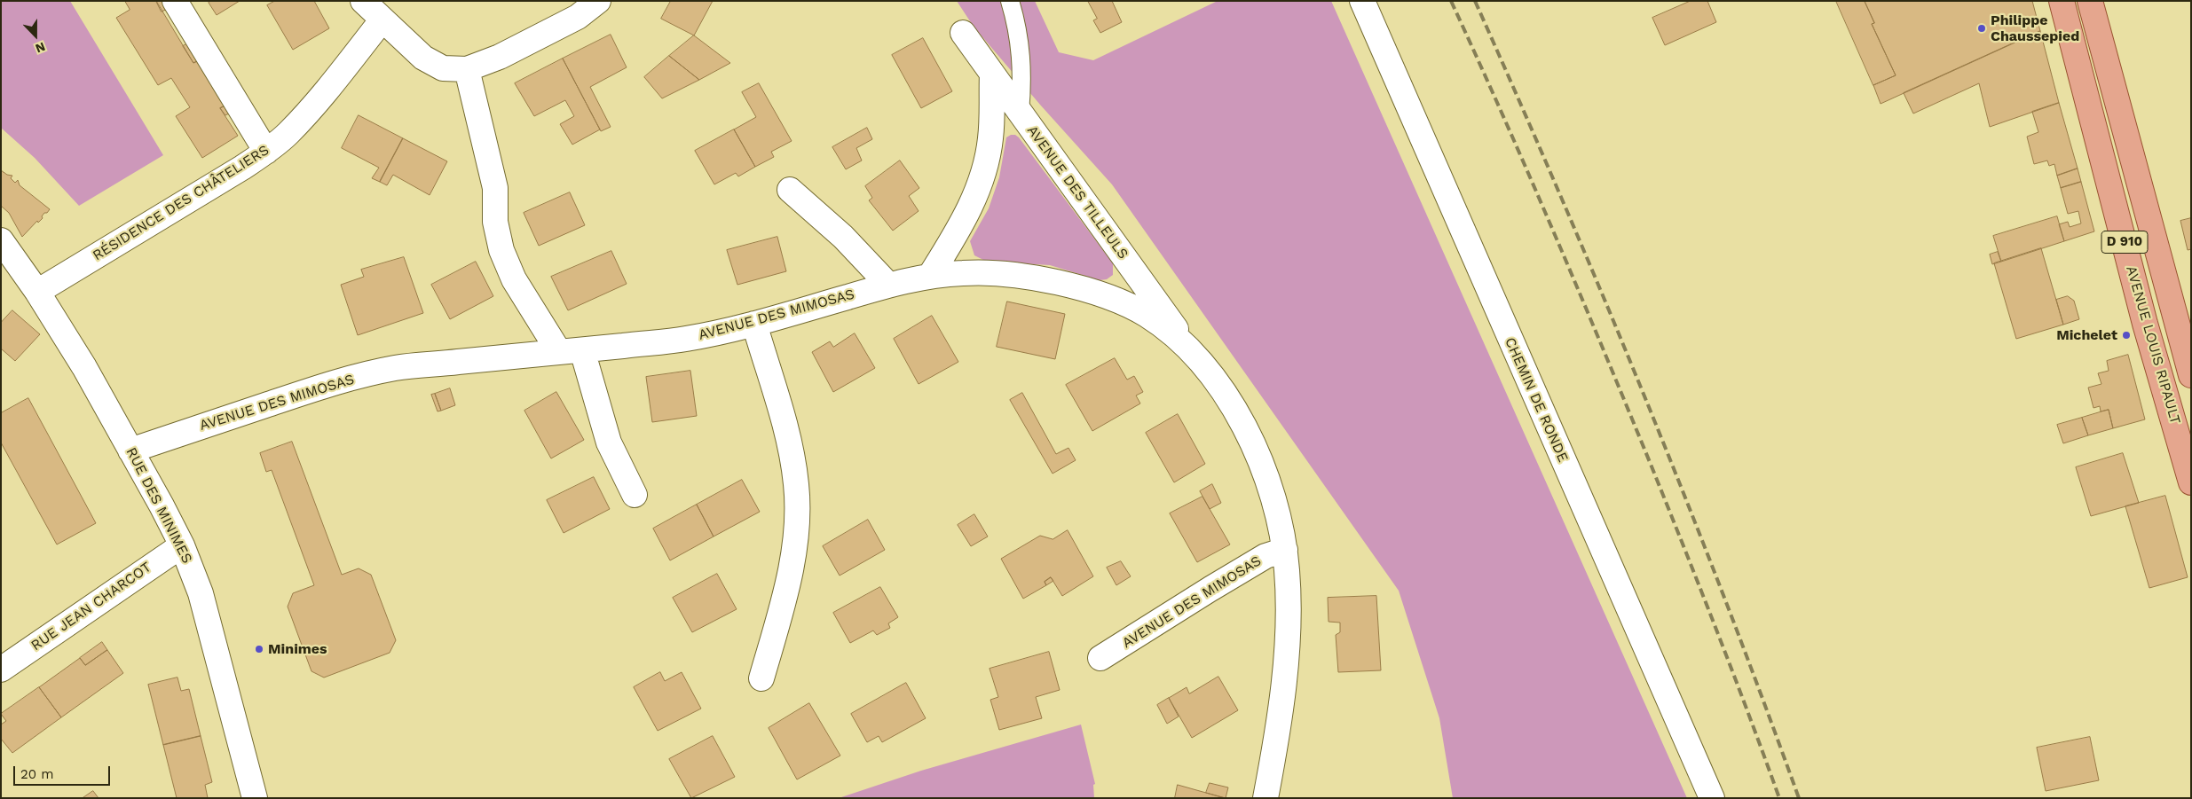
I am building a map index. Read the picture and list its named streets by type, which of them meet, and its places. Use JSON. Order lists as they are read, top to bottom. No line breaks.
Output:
{"streets":{"main road":["D 910","AVENUE LOUIS RIPAULT"],"street":["AVENUE DES TILLEULS","RÉSIDENCE DES CHÂTELIERS","AVENUE DES MIMOSAS","CHEMIN DE RONDE","RUE DES MINIMES","RUE JEAN CHARCOT"]},"crossings":[["AVENUE DES TILLEULS","AVENUE DES MIMOSAS"],["RÉSIDENCE DES CHÂTELIERS","RUE DES MINIMES"],["AVENUE DES MIMOSAS","RUE DES MINIMES"],["RUE DES MINIMES","RUE JEAN CHARCOT"]],"places":["Philippe Chaussepied","Michelet","Minimes"],"scale_bar":"20 m","north":"bottom"}
